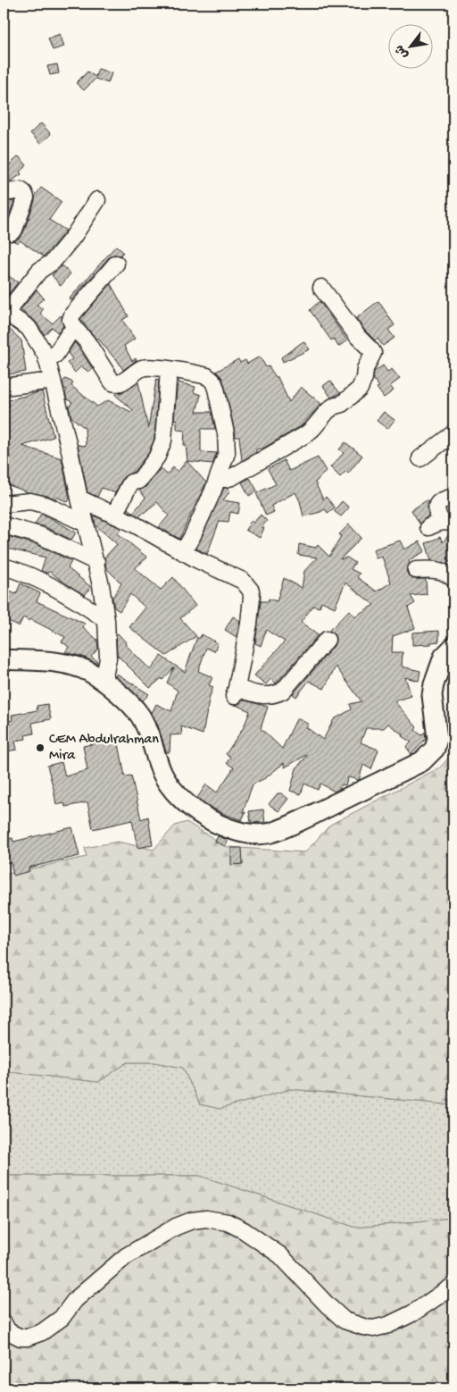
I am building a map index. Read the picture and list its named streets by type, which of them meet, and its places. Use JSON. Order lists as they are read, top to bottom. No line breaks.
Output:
{"places":["CEM Abdulrahman Mira"],"north":"bottom left"}
